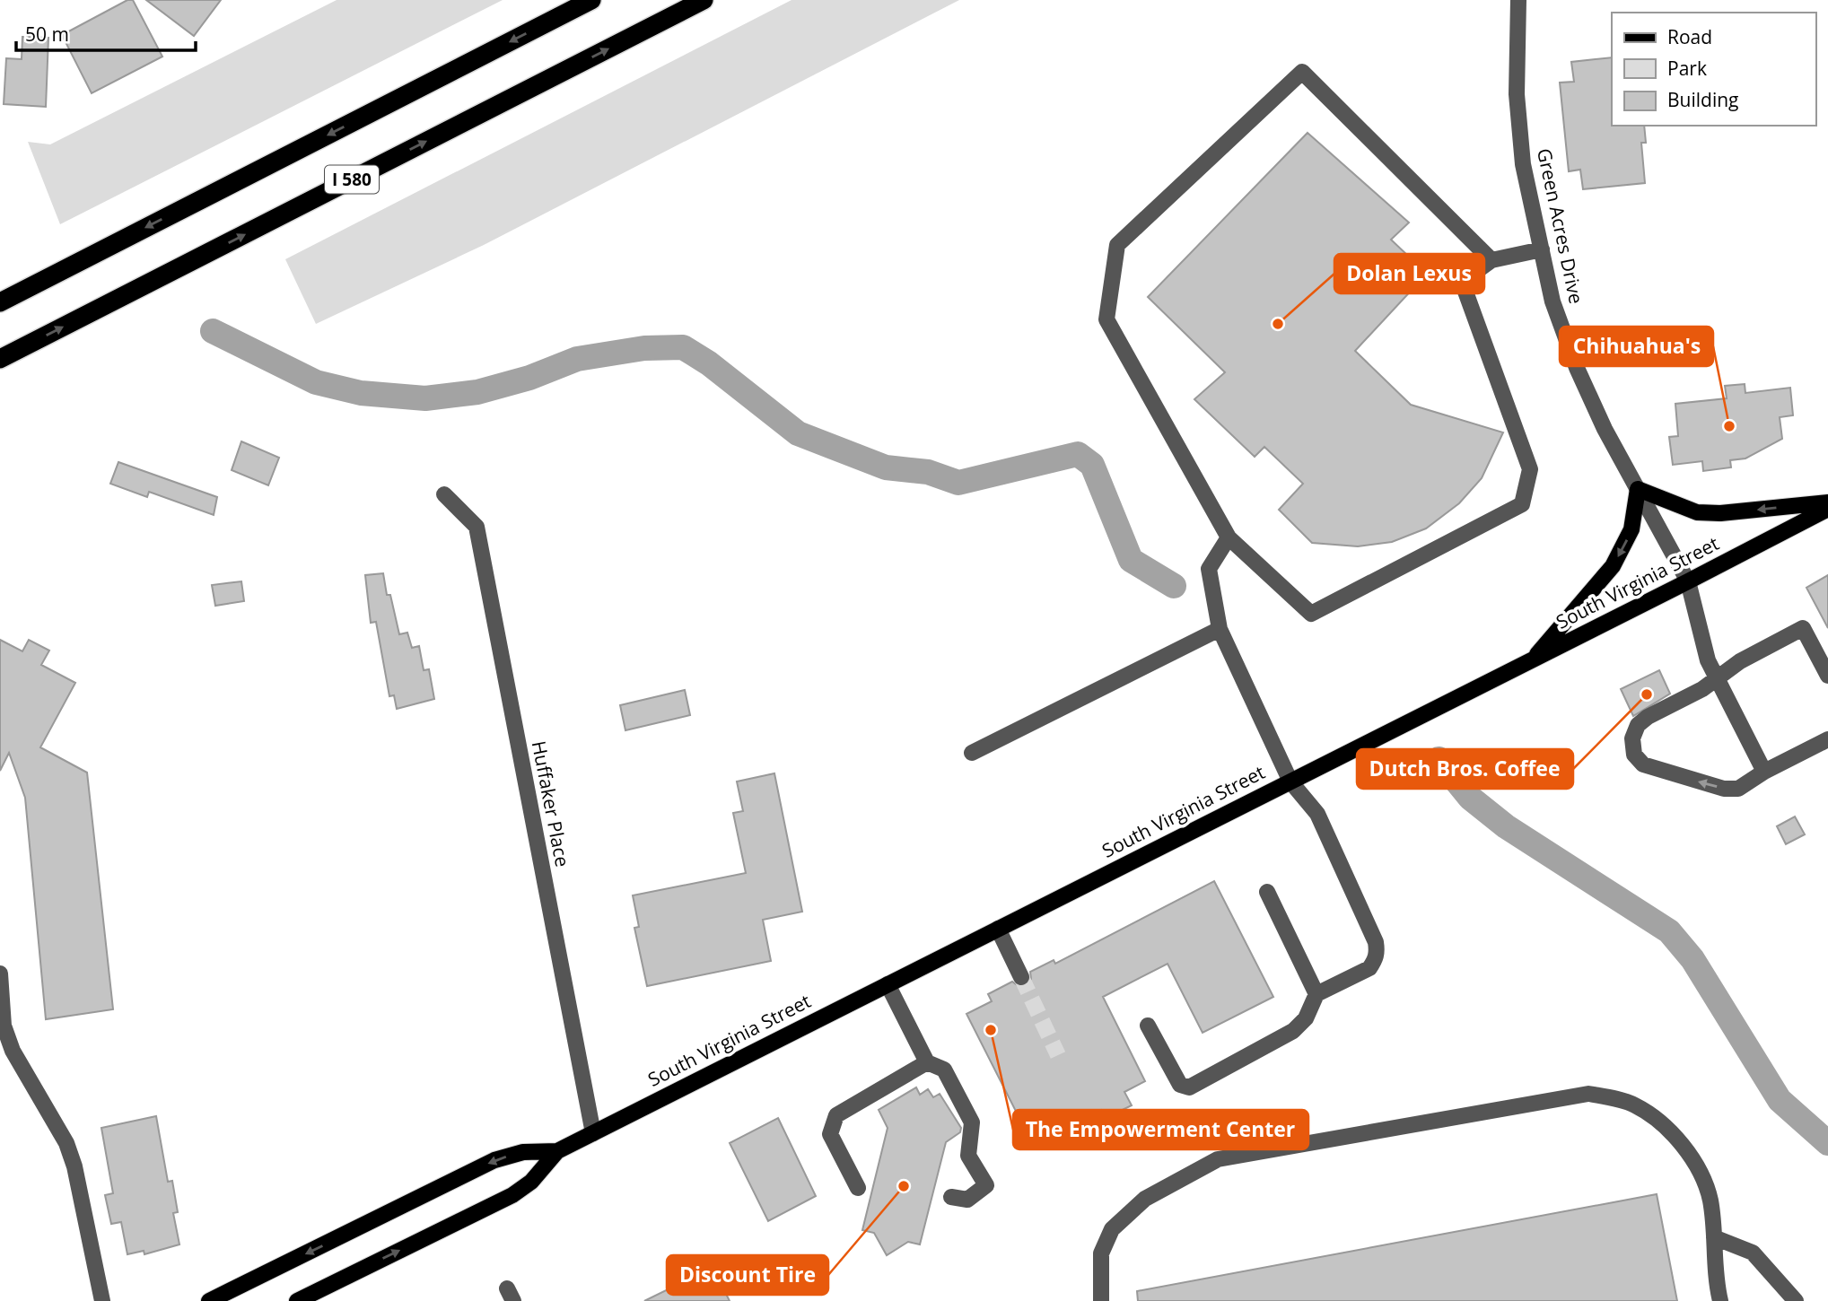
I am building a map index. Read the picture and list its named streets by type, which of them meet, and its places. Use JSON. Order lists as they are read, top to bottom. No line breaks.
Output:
{"streets":{"highway":["I 580"],"main road":["South Virginia Street"],"street":["Green Acres Drive","Huffaker Place"]},"crossings":[["Green Acres Drive","South Virginia Street"],["South Virginia Street","Huffaker Place"]],"places":["Dolan Lexus","Chihuahua's","Dutch Bros. Coffee","The Empowerment Center","Discount Tire"],"legend":["Road","Park","Building"],"scale_bar":"50 m"}
